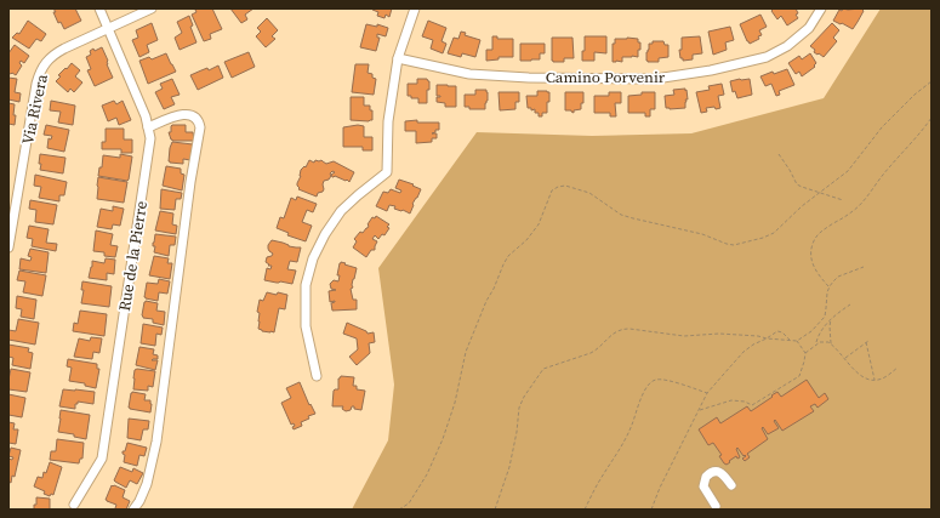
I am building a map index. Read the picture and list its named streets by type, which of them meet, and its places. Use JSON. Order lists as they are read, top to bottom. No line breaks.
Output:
{"streets":{"street":["Camino Porvenir","Via Rivera","Rue de la Pierre"]},"crossings":[["Via Rivera","Rue de la Pierre"]]}
